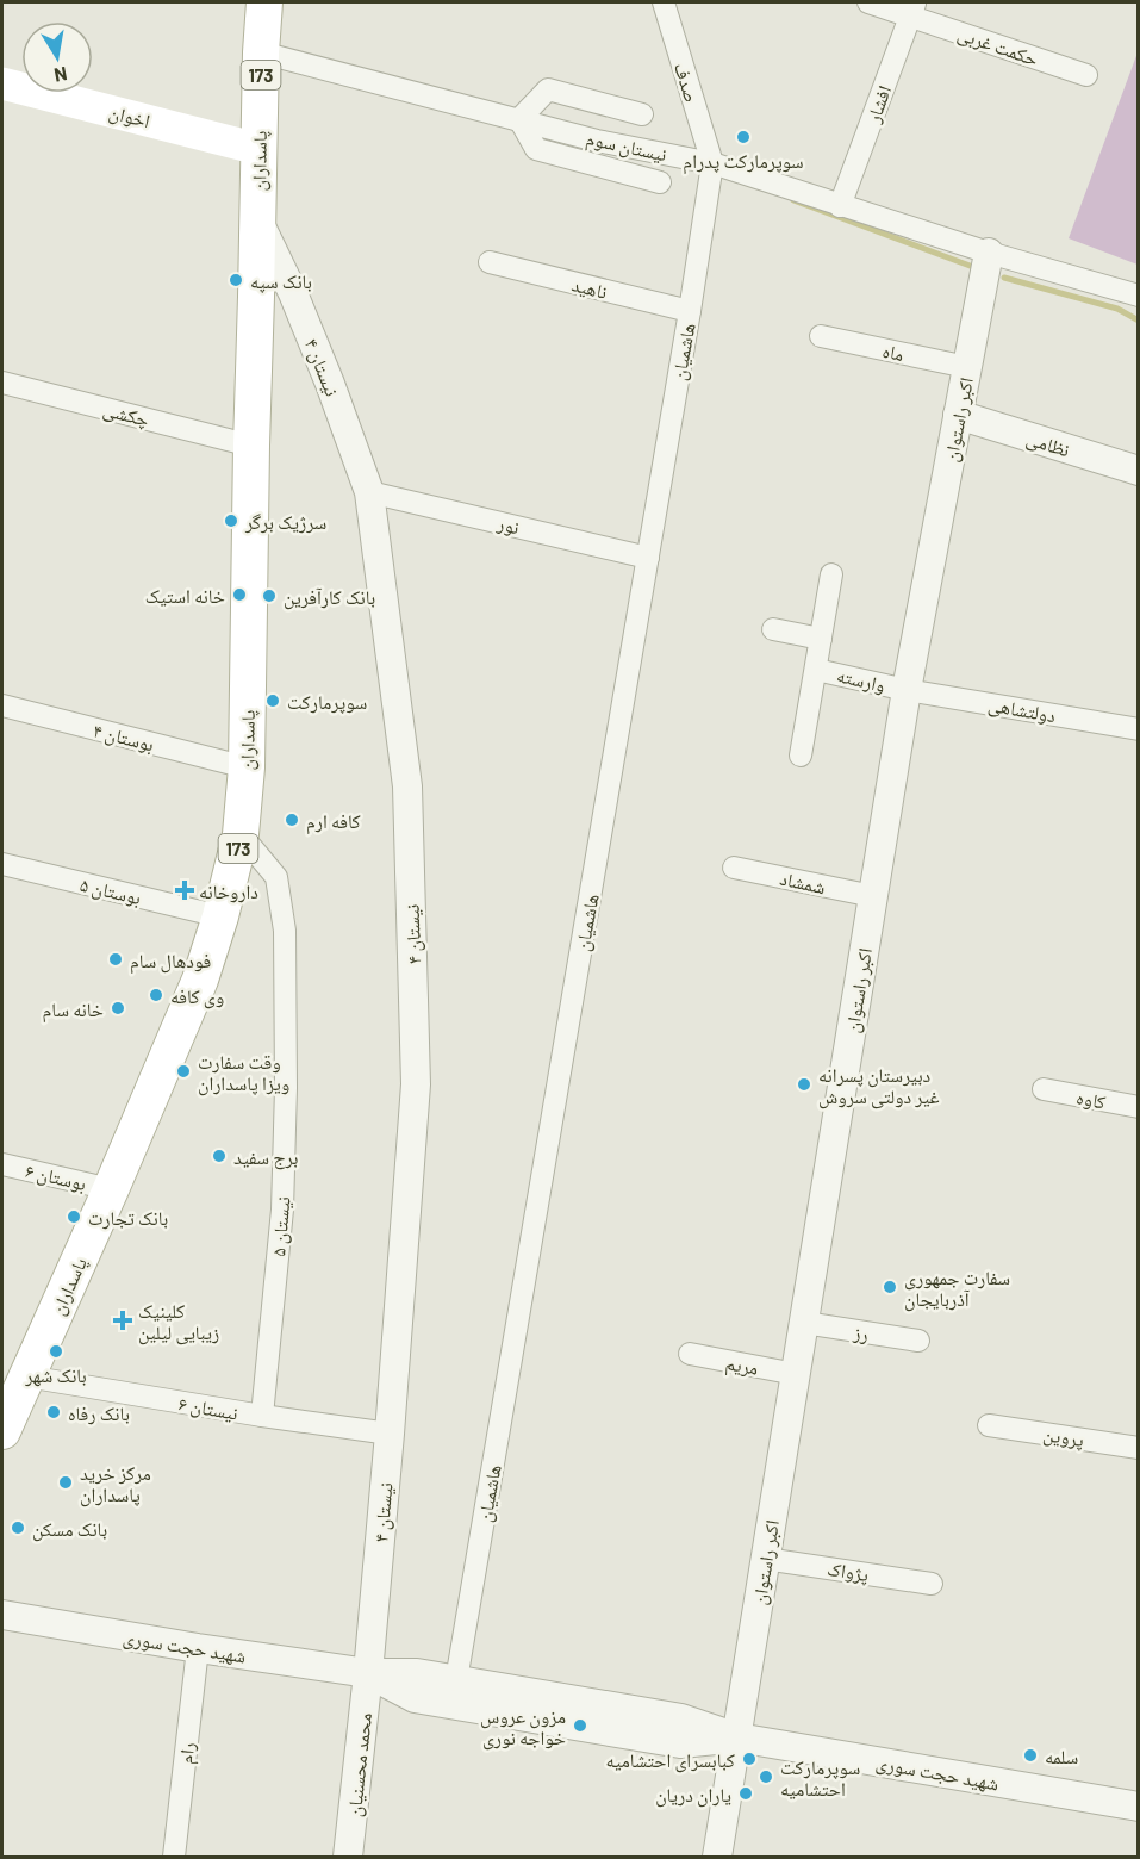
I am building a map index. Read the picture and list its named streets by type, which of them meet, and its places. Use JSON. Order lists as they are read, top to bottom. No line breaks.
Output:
{"streets":{"main road":["173","اخوان","پاسداران"],"street":["حکمت غربی","صدف","افشار","نیستان سوم","ناهید","هاشمیان","ماه","نیستان ۴","چکشی","اکبر راستوان","نظامی","نور","وارسته","دولتشاهی","بوستان ۴","شمشاد","بوستان ۵","کاوه","بوستان ۶","نیستان ۵","رز","مریم","نیستان ۶","پروین","پژواک","شهید حجت سوری","رام","محمد محسنیان"]},"crossings":[["حکمت غربی","افشار"],["صدف","نیستان سوم"],["صدف","هاشمیان"],["افشار","نیستان سوم"],["اخوان","پاسداران"],["نیستان سوم","پاسداران"],["نیستان سوم","هاشمیان"],["نیستان سوم","اکبر راستوان"],["پاسداران","نیستان ۴"],["پاسداران","چکشی"],["پاسداران","بوستان ۴"],["پاسداران","بوستان ۵"],["پاسداران","بوستان ۶"],["پاسداران","نیستان ۵"],["پاسداران","نیستان ۶"],["ناهید","هاشمیان"],["هاشمیان","نور"],["هاشمیان","شهید حجت سوری"],["ماه","اکبر راستوان"],["نیستان ۴","نور"],["نیستان ۴","نیستان ۶"],["نیستان ۴","شهید حجت سوری"],["نیستان ۴","محمد محسنیان"],["اکبر راستوان","نظامی"],["اکبر راستوان","وارسته"],["اکبر راستوان","دولتشاهی"],["اکبر راستوان","شمشاد"],["اکبر راستوان","رز"],["اکبر راستوان","مریم"],["اکبر راستوان","پژواک"],["اکبر راستوان","شهید حجت سوری"],["وارسته","دولتشاهی"],["نیستان ۵","نیستان ۶"],["شهید حجت سوری","رام"],["شهید حجت سوری","محمد محسنیان"]],"places":{"other":["سوپرمارکت پدرام","بانک سپه","سرژیک برگر","خانه استیک","بانک کارآفرین","سوپرمارکت","کافه ارم","فودهال سام","وی کافه","خانه سام","وقت سفارت ویزا پاسداران","دبیرستان پسرانه غیر دولتی سروش","برج سفید","بانک تجارت","سفارت جمهوری آذربایجان","بانک شهر","بانک رفاه","مرکز خرید پاسداران","بانک مسکن","مزون عروس خواجه نوری","سلمه","کبابسرای احتشامیه","سوپرمارکت احتشامیه","یاران دریان"],"health":["داروخانه","کلینیک زیبایی لیلین"]},"north":"bottom"}
